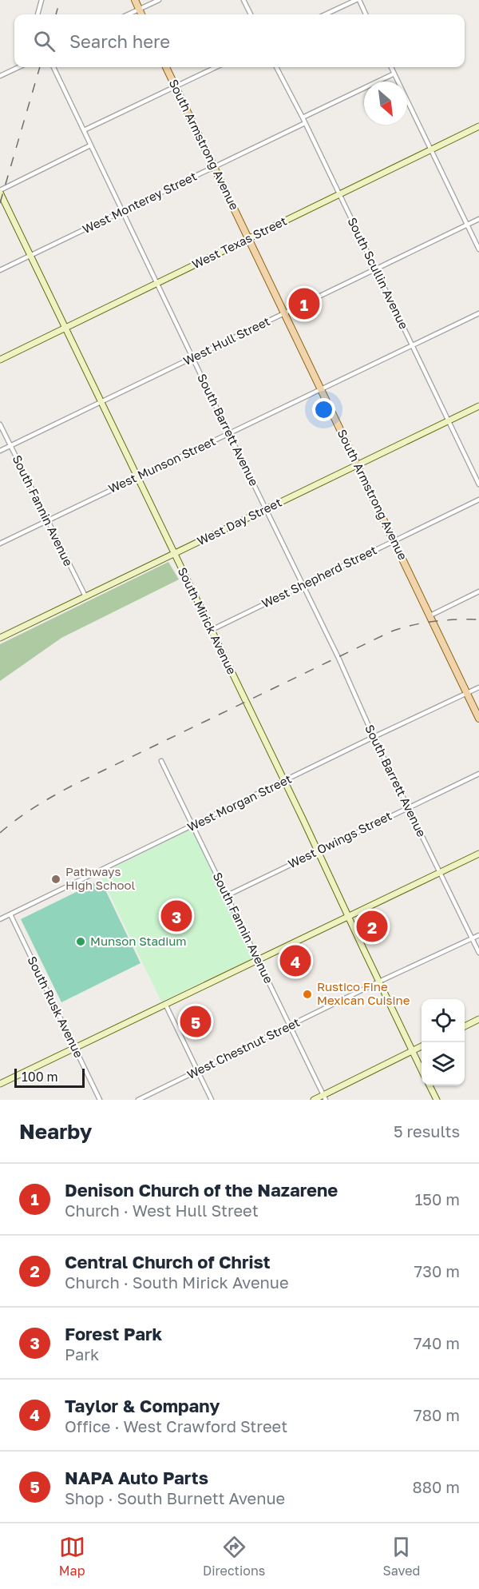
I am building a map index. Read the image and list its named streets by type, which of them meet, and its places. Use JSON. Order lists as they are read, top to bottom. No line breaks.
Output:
{"streets":{"main road":["South Armstrong Avenue"],"street":["West Monterey Street","West Texas Street","South Scullin Avenue","West Hull Street","South Barrett Avenue","West Munson Street","South Fannin Avenue","West Day Street","West Shepherd Street","South Mirick Avenue","West Morgan Street","West Owings Street","South Rusk Avenue","West Chestnut Street"]},"crossings":[["South Armstrong Avenue","West Monterey Street"],["South Armstrong Avenue","West Texas Street"],["South Armstrong Avenue","West Hull Street"],["South Armstrong Avenue","West Munson Street"],["South Armstrong Avenue","West Day Street"],["South Armstrong Avenue","West Shepherd Street"],["South Armstrong Avenue","West Morgan Street"],["West Monterey Street","South Scullin Avenue"],["West Monterey Street","South Barrett Avenue"],["West Monterey Street","South Mirick Avenue"],["West Texas Street","South Scullin Avenue"],["West Texas Street","South Barrett Avenue"],["West Texas Street","South Mirick Avenue"],["South Scullin Avenue","West Hull Street"],["South Scullin Avenue","West Munson Street"],["South Scullin Avenue","West Day Street"],["West Hull Street","South Barrett Avenue"],["West Hull Street","South Fannin Avenue"],["West Hull Street","South Mirick Avenue"],["South Barrett Avenue","West Munson Street"],["South Barrett Avenue","West Day Street"],["South Barrett Avenue","West Shepherd Street"],["South Barrett Avenue","West Morgan Street"],["South Barrett Avenue","West Owings Street"],["South Barrett Avenue","West Chestnut Street"],["West Munson Street","South Fannin Avenue"],["West Munson Street","South Mirick Avenue"],["South Fannin Avenue","West Day Street"],["South Fannin Avenue","West Morgan Street"],["South Fannin Avenue","West Owings Street"],["South Fannin Avenue","West Chestnut Street"],["West Day Street","South Mirick Avenue"],["West Shepherd Street","South Mirick Avenue"],["South Mirick Avenue","West Morgan Street"],["South Mirick Avenue","West Owings Street"],["South Mirick Avenue","West Chestnut Street"],["West Morgan Street","South Rusk Avenue"]],"places":["Pathways High School","Munson Stadium","Rustico Fine Mexican Cuisine"],"scale_bar":"100 m","north":"bottom right","page":{"search":"Search here","pins":["1","3","2","4","5"],"scale":"100 m","heading":["Nearby","5 results"],"list":[{"mark":"1","name":"Denison Church of the Nazarene","note":"Church · West Hull Street","value":"150 m"},{"mark":"2","name":"Central Church of Christ","note":"Church · South Mirick Avenue","value":"730 m"},{"mark":"3","name":"Forest Park","note":"Park","value":"740 m"},{"mark":"4","name":"Taylor & Company","note":"Office · West Crawford Street","value":"780 m"},{"mark":"5","name":"NAPA Auto Parts","note":"Shop · South Burnett Avenue","value":"880 m"}],"nav":["Map","Directions","Saved"]}}
